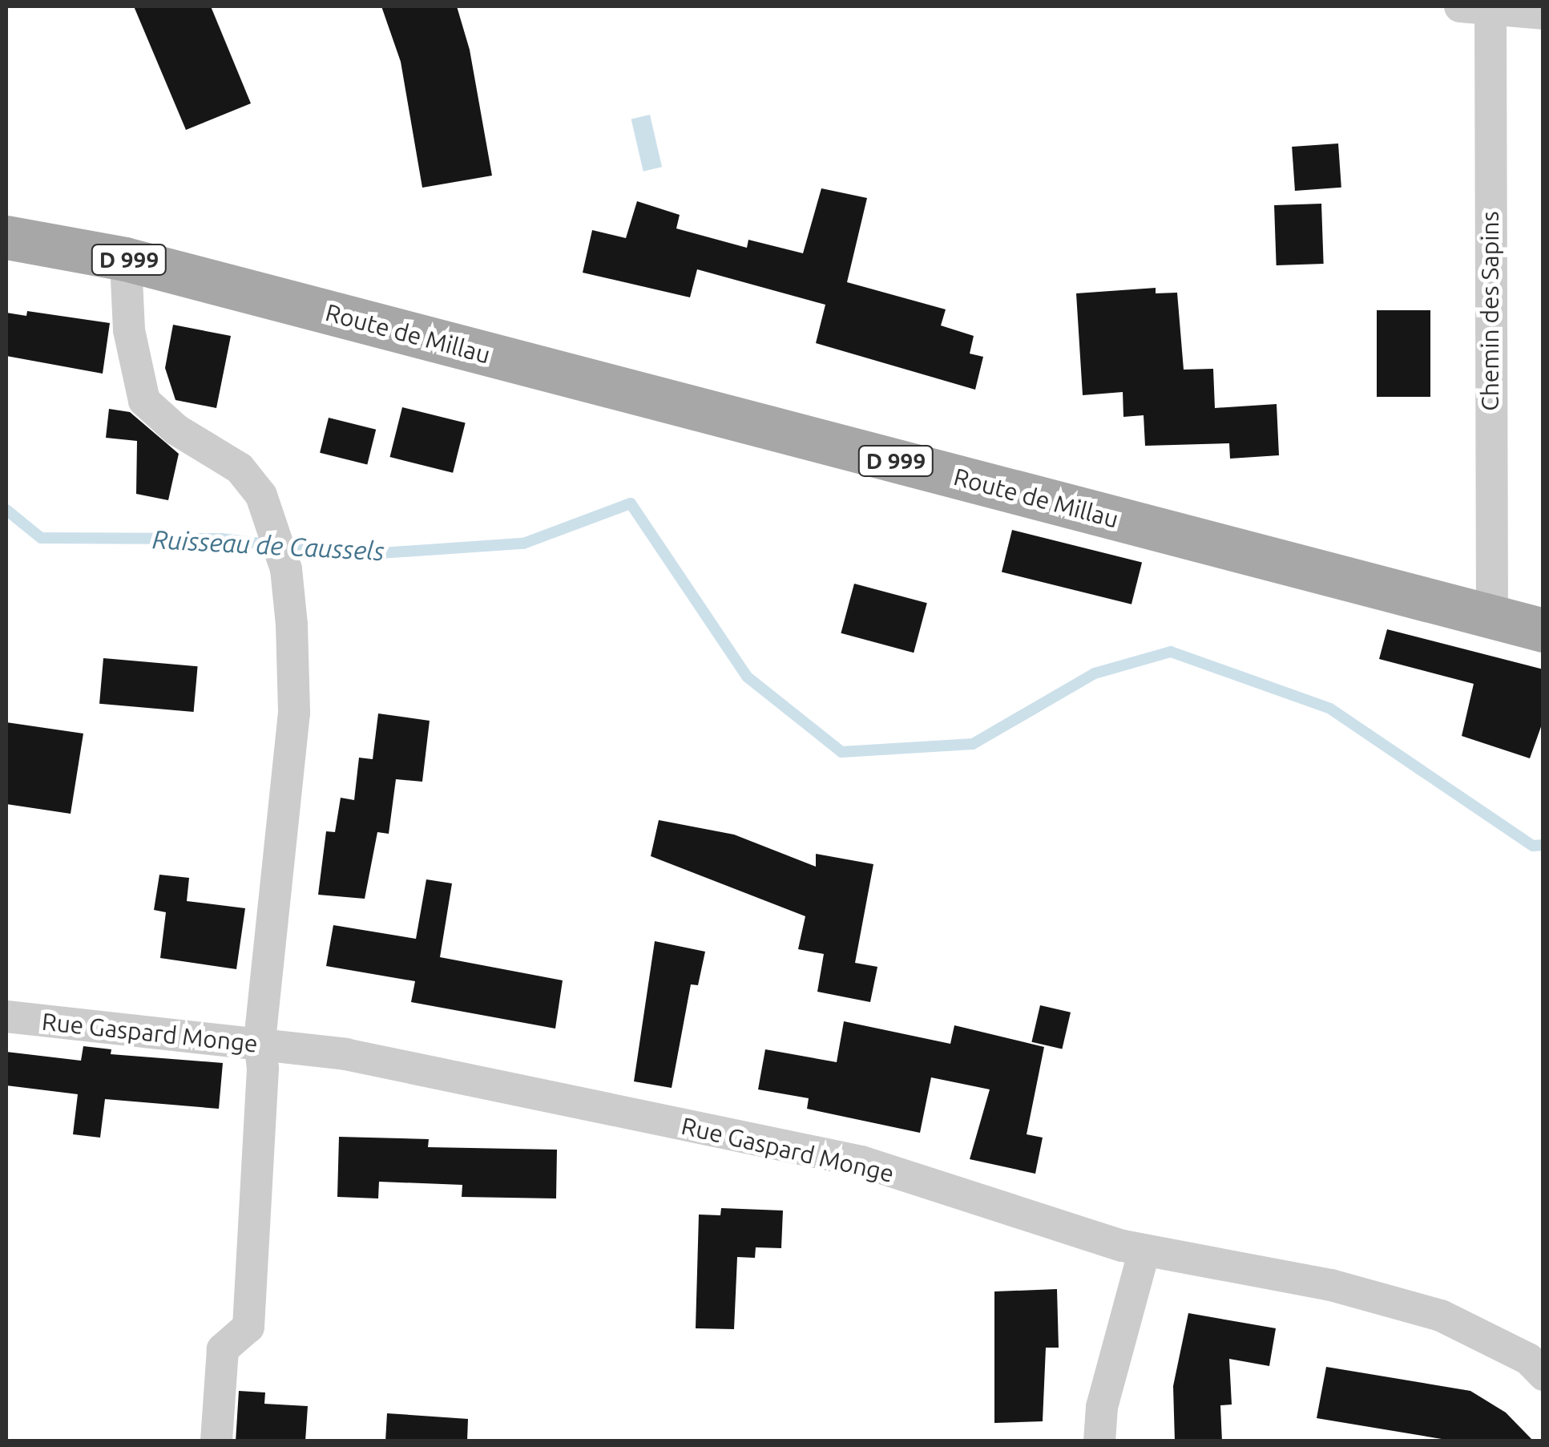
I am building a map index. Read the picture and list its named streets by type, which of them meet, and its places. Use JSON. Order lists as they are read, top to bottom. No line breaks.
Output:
{"streets":{"main road":["D 999","Route de Millau"],"street":["Chemin des Sapins","Rue Gaspard Monge"]},"crossings":[["Chemin des Sapins","Route de Millau"]],"water":["Ruisseau de Caussels"]}
